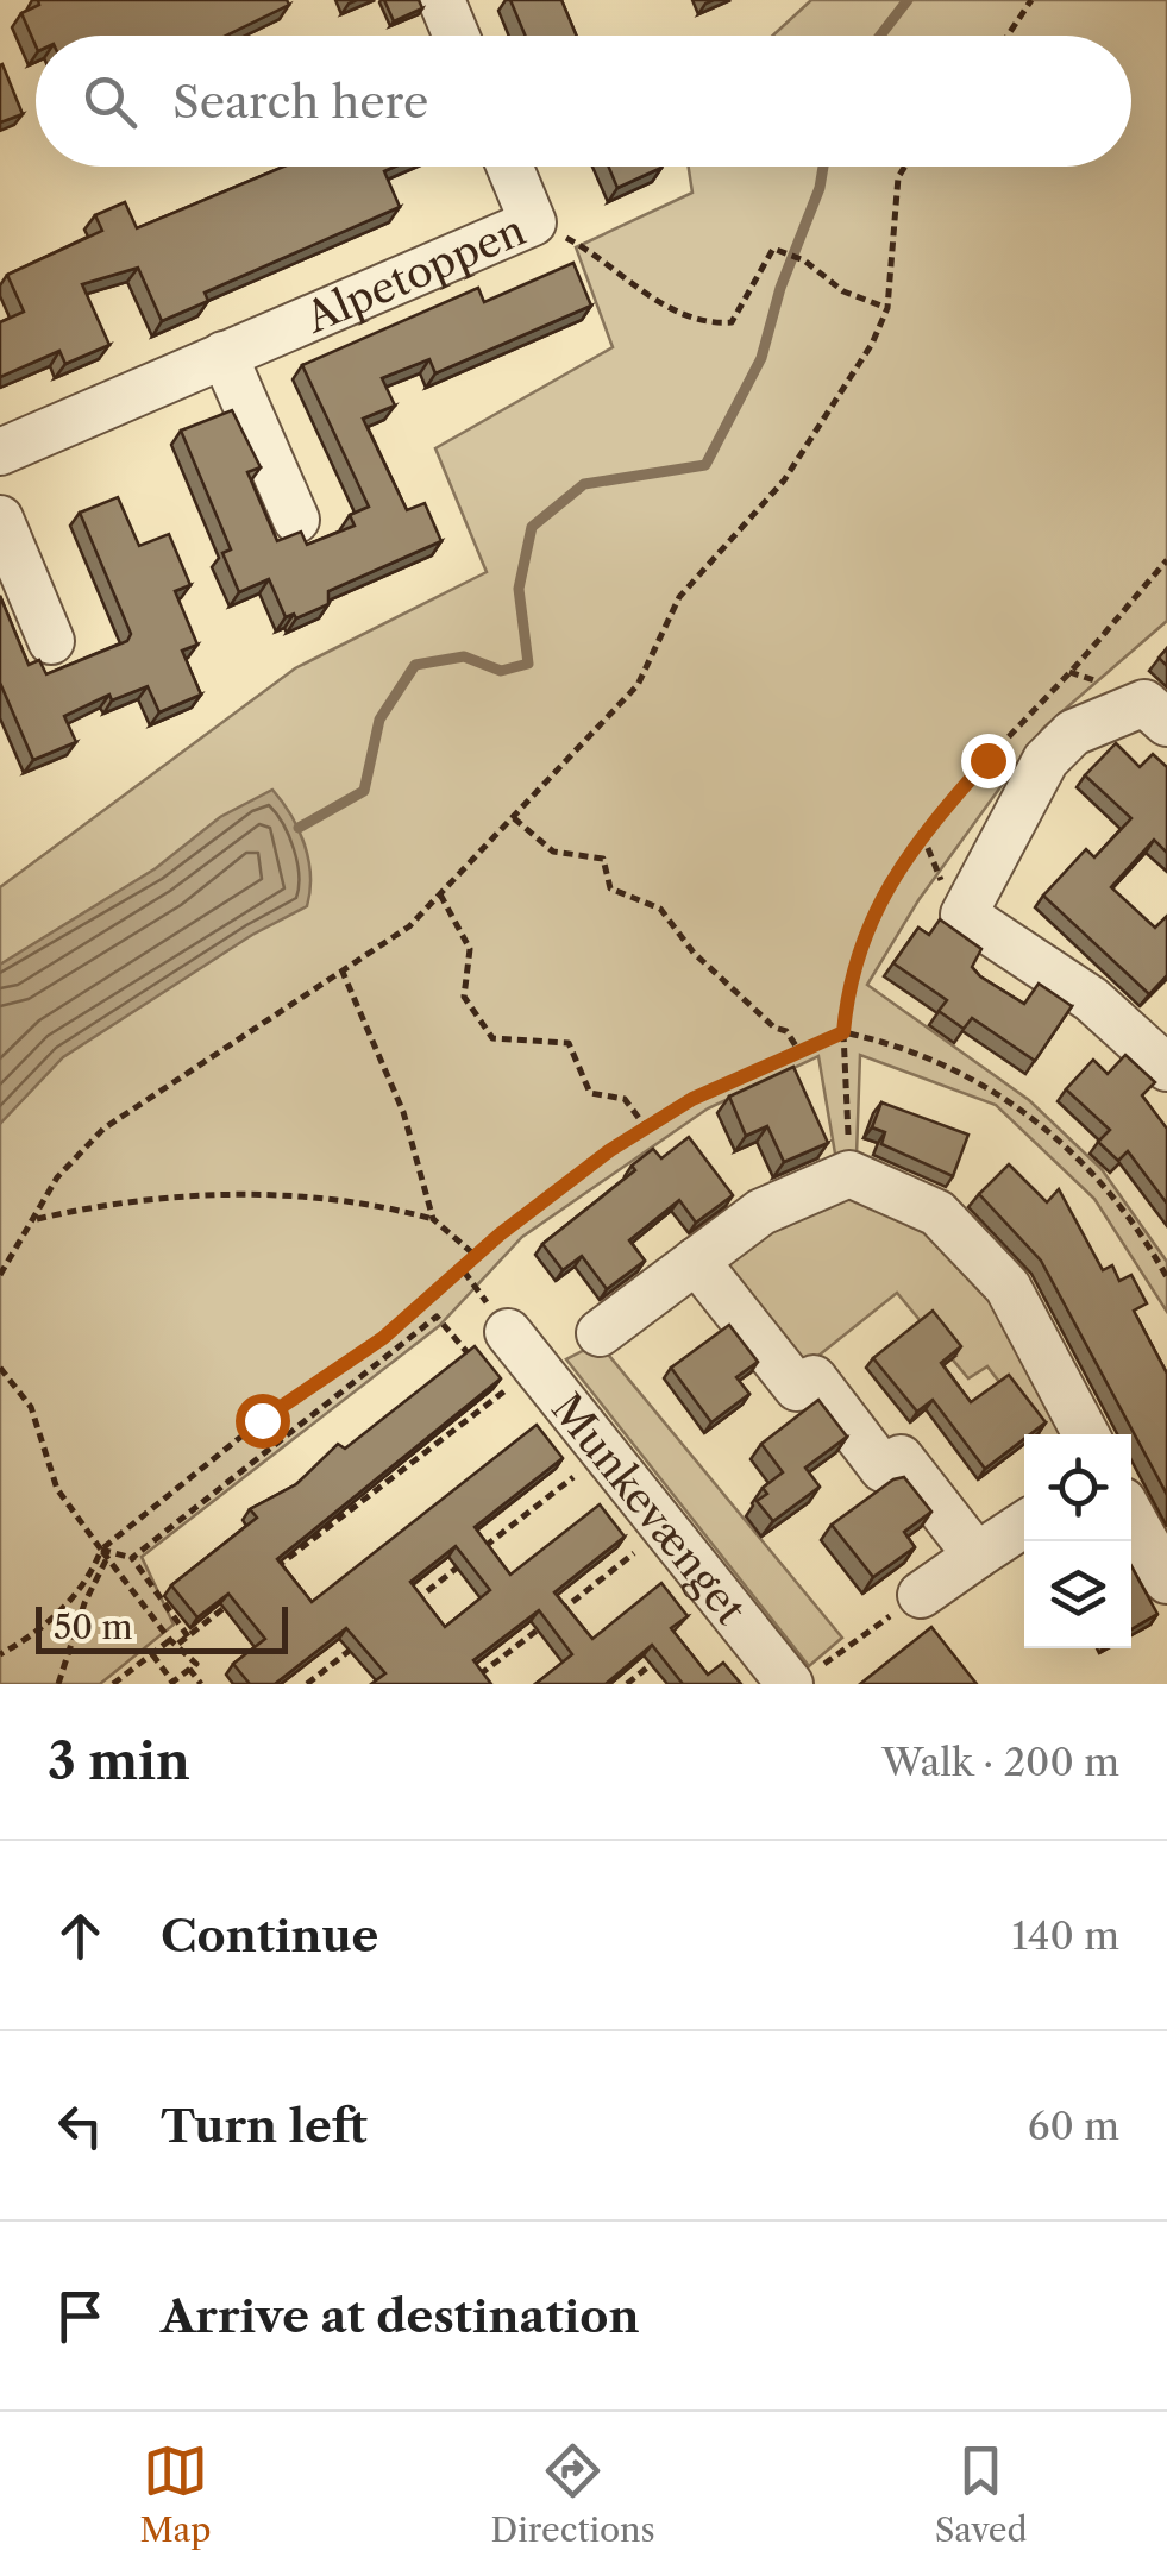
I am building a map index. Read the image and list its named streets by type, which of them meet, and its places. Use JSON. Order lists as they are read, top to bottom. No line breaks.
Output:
{"streets":{"street":["Alpetoppen","Munkevænget"]},"scale_bar":"50 m","page":{"search":"Search here","scale":"50 m","heading":["3 min","Walk · 200 m"],"list":[["Continue","140 m"],["Turn left","60 m"],"Arrive at destination"],"nav":["Map","Directions","Saved"]}}
